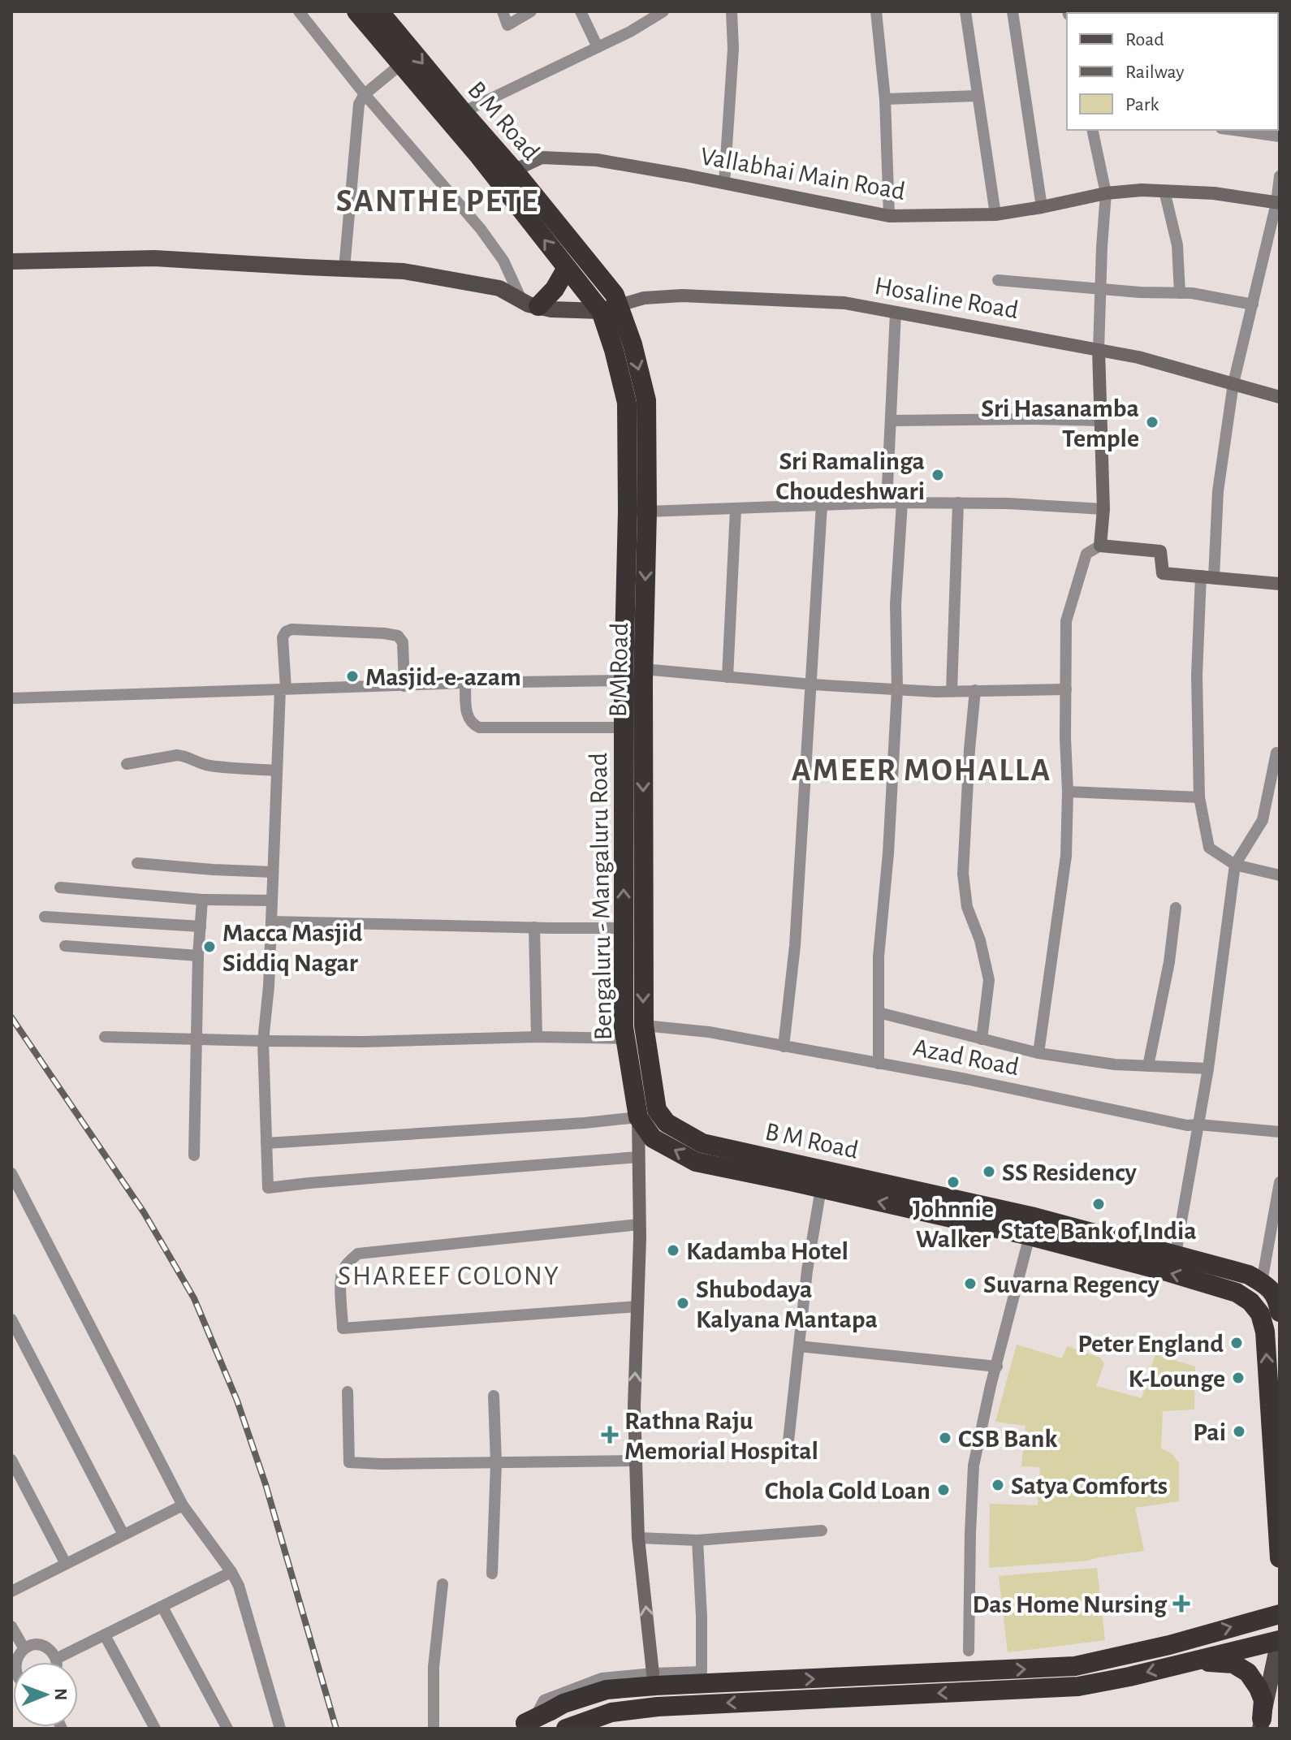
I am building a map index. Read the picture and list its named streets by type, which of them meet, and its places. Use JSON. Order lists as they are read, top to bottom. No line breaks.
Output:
{"streets":{"highway":["B M Road","Bengaluru - Mangaluru Road"],"street":["Vallabhai Main Road","Hosaline Road","Azad Road"]},"crossings":[["B M Road","Vallabhai Main Road"],["B M Road","Hosaline Road"],["B M Road","Bengaluru - Mangaluru Road"],["B M Road","Azad Road"],["Hosaline Road","Bengaluru - Mangaluru Road"]],"one_way":["B M Road","Bengaluru - Mangaluru Road"],"districts":["SANTHE PETE","AMEER MOHALLA","SHAREEF COLONY"],"places":{"other":["Sri Hasanamba Temple","Sri Ramalinga Choudeshwari","Masjid-e-azam","Macca Masjid Siddiq Nagar","SS Residency","Johnnie Walker","State Bank of India","Kadamba Hotel","Suvarna Regency","Shubodaya Kalyana Mantapa","Peter England","K-Lounge","Pai","CSB Bank","Satya Comforts","Chola Gold Loan"],"health":["Rathna Raju Memorial Hospital","Das Home Nursing"]},"legend":["Road","Railway","Park"],"north":"right"}
